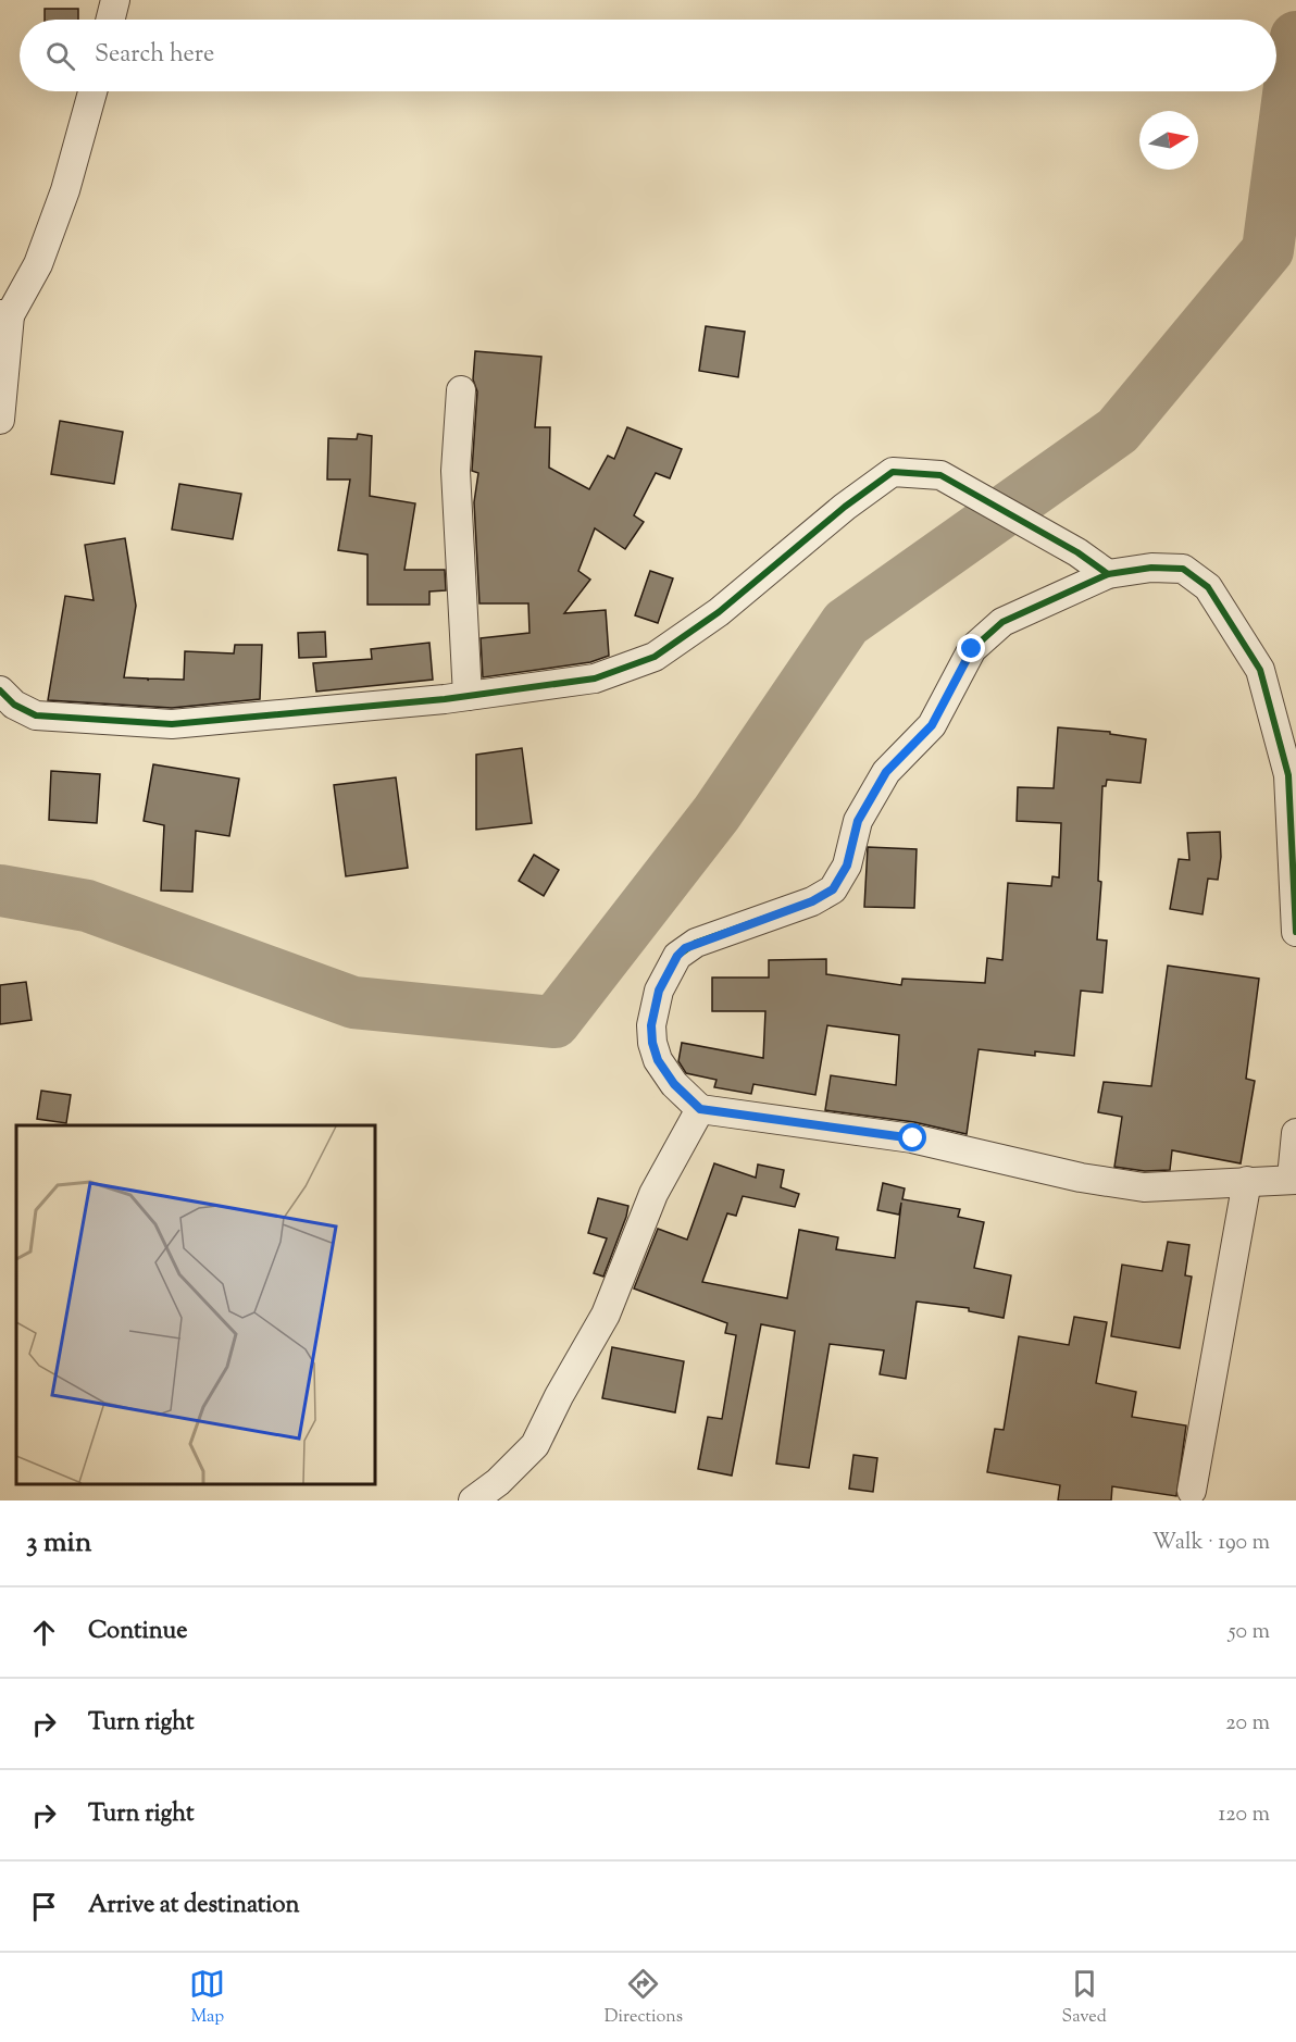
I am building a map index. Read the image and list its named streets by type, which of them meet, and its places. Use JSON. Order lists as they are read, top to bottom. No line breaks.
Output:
{"north":"right","page":{"search":"Search here","heading":["3 min","Walk · 190 m"],"list":[["Continue","50 m"],["Turn right","20 m"],["Turn right","120 m"],"Arrive at destination"],"nav":["Map","Directions","Saved"]}}
